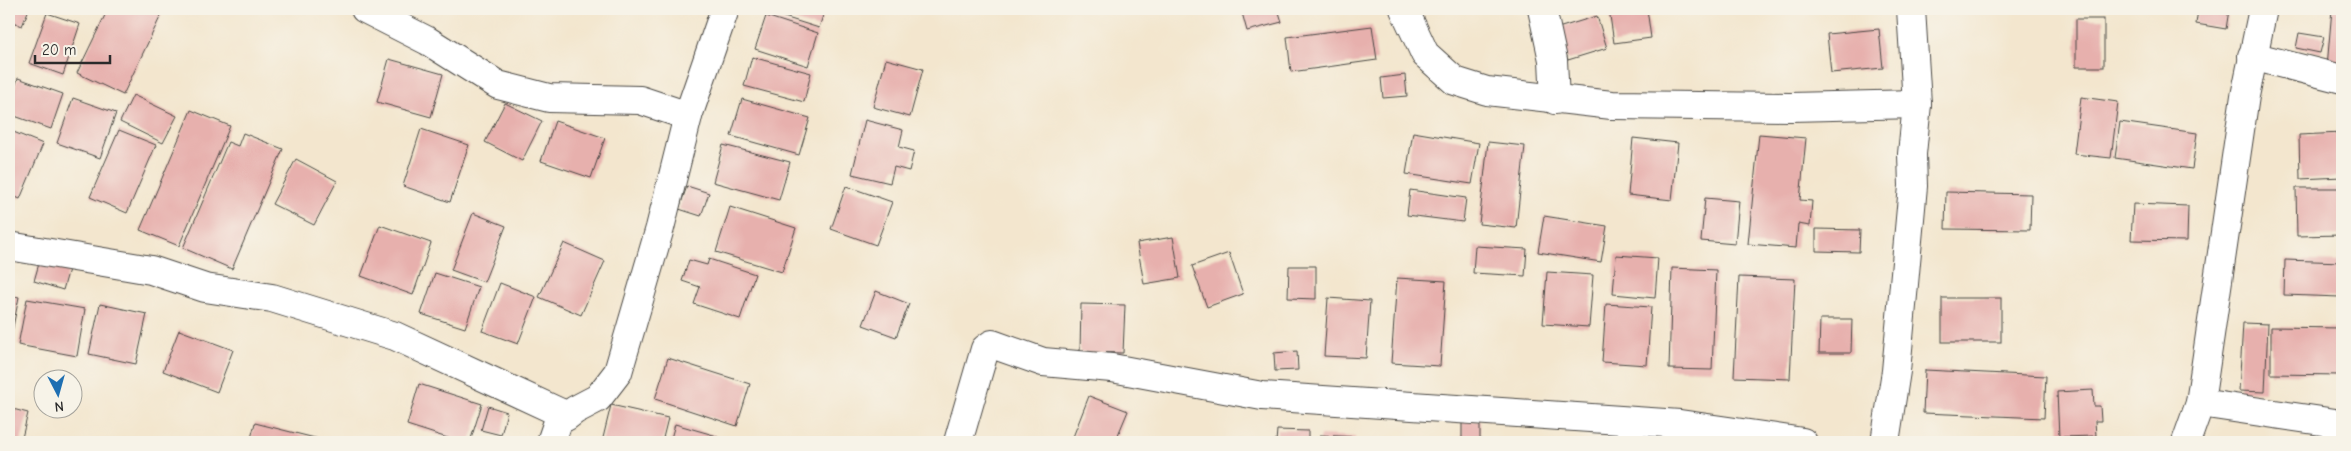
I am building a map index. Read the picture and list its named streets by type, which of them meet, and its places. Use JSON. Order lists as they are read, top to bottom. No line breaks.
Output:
{"scale_bar":"20 m","north":"bottom"}
